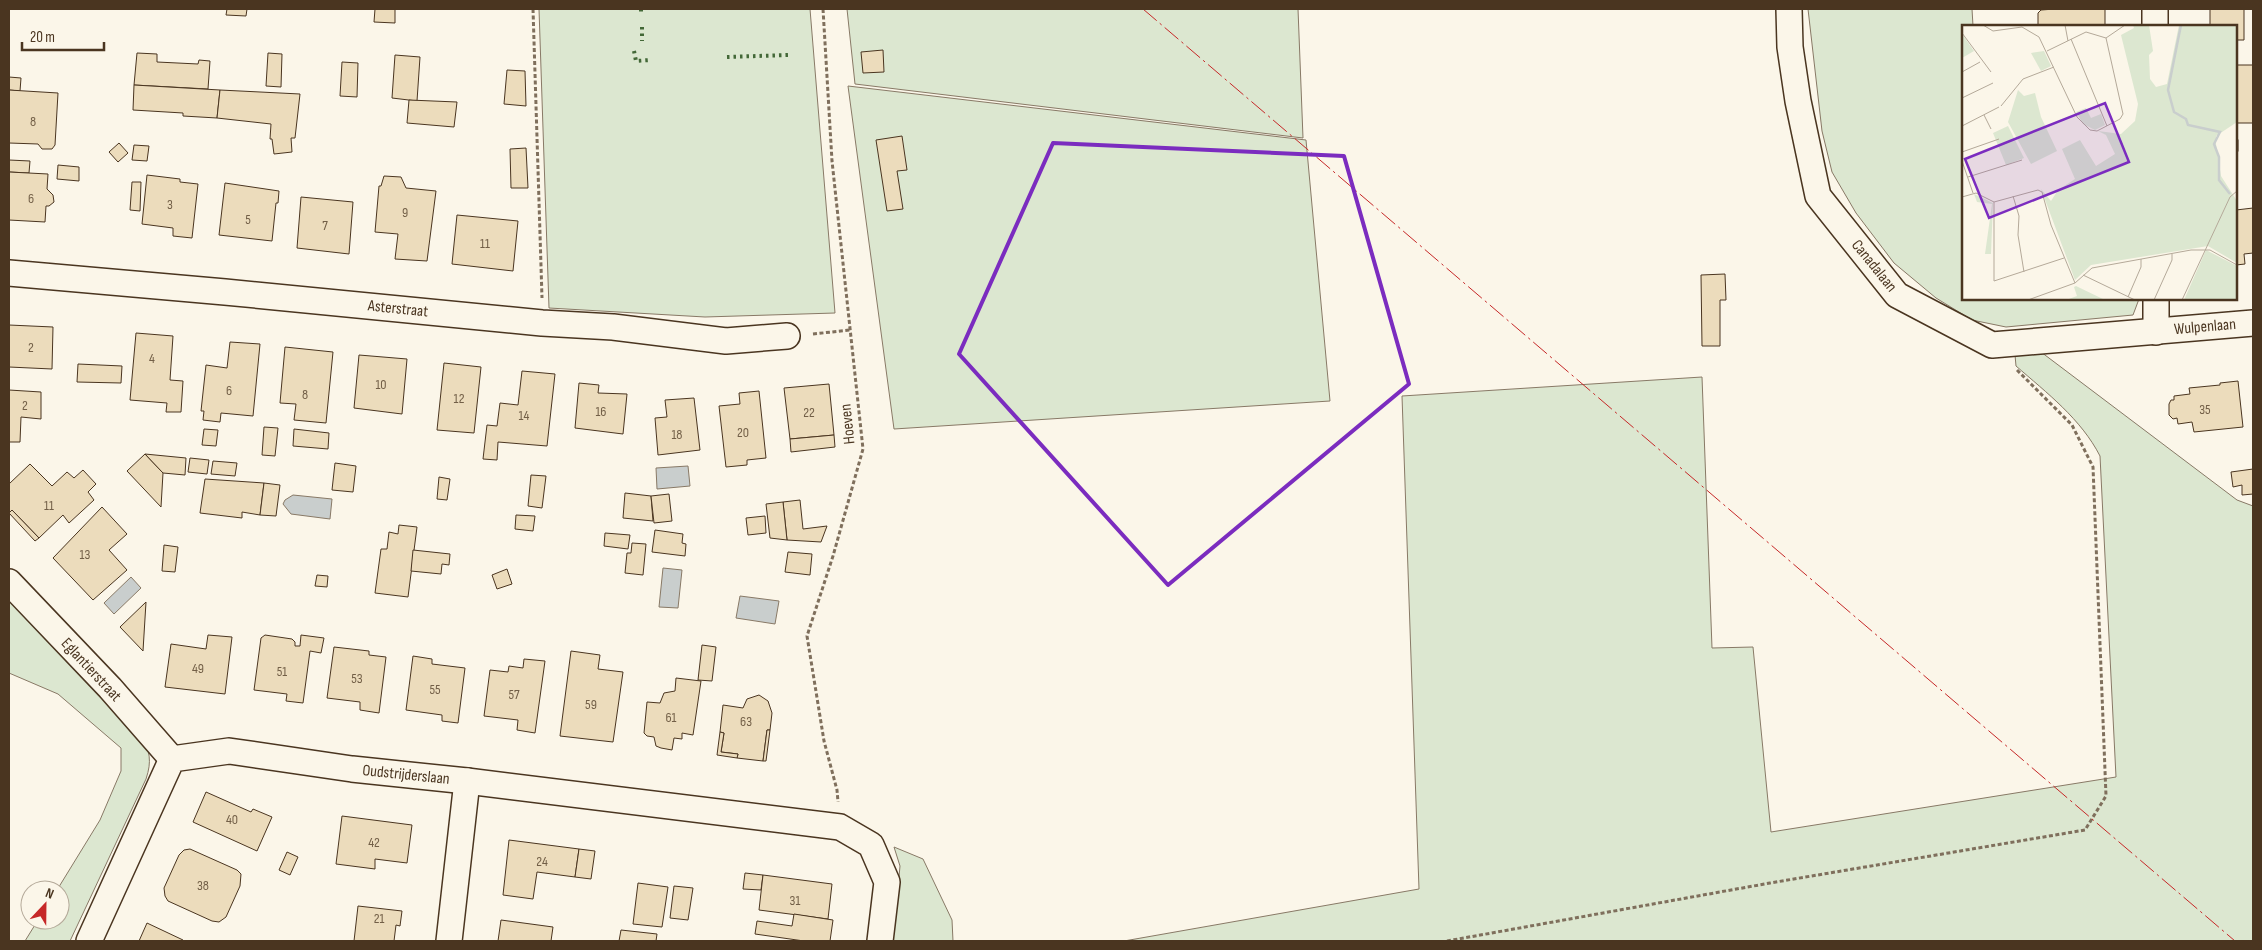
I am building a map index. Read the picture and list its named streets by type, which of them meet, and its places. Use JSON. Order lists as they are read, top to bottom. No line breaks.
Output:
{"streets":{"street":["Canadalaan","Asterstraat","Wulpenlaan","Eglantierstraat","Oudstrijderslaan"],"path":["Hoeven"]},"crossings":[["Hoeven","Oudstrijderslaan"],["Eglantierstraat","Oudstrijderslaan"]],"house_numbers":["8","6","3","9","5","7","11","2","4","10","6","8","12","2","35","16","22","14","20","18","11","13","49","51","53","55","57","59","61","63","40","42","24","38","31","21"],"scale_bar":"20 m","north":"top"}
